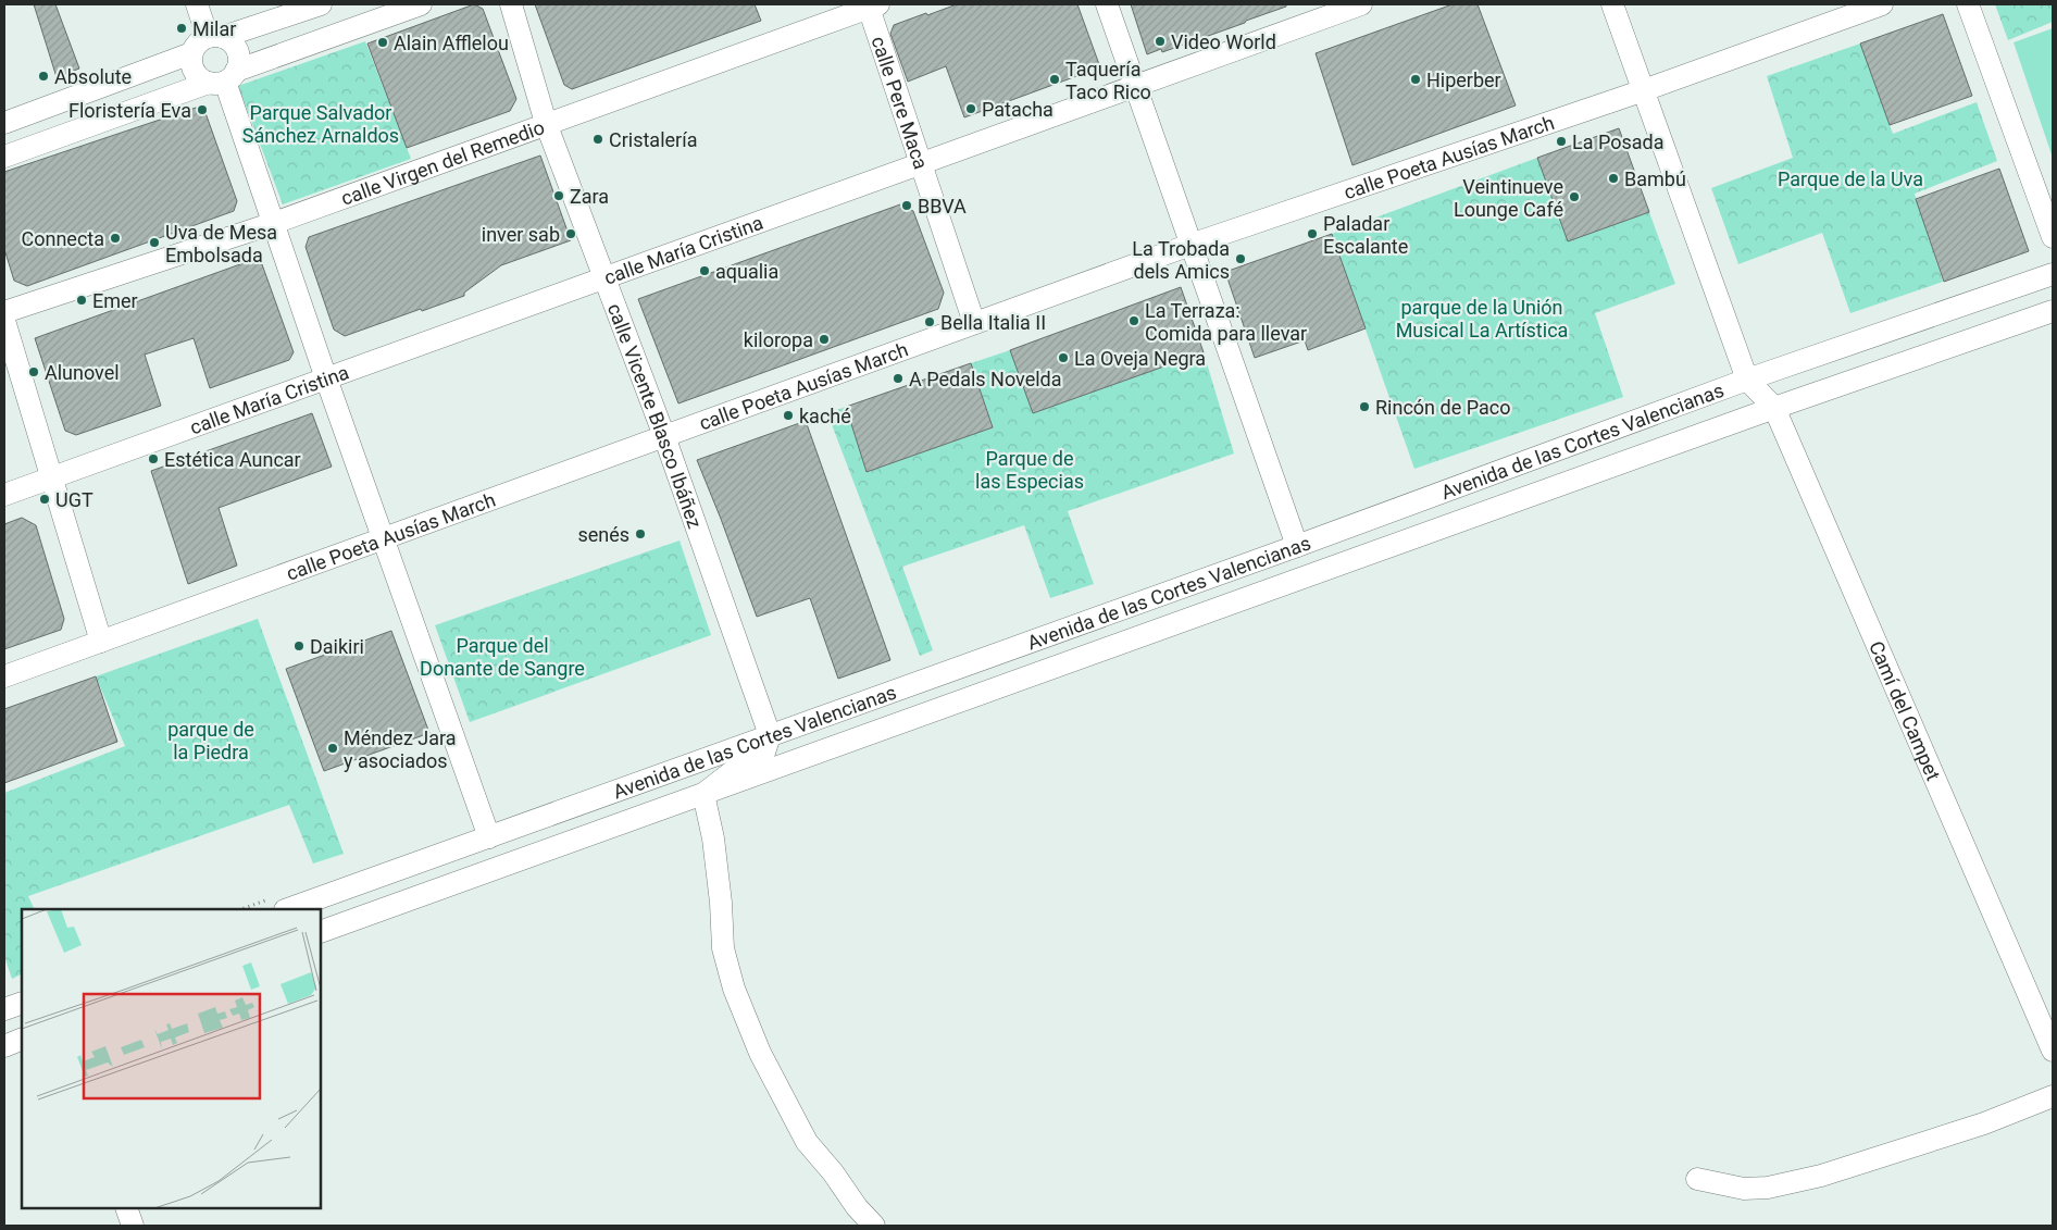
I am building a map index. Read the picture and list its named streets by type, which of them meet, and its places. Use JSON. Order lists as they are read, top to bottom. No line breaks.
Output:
{"streets":{"street":["calle Pere Maca","calle Poeta Ausías March","calle Virgen del Remedio","calle María Cristina","calle Vicente Blasco Ibáñez","Avenida de las Cortes Valencianas","Camí del Campet"]},"crossings":[["calle Pere Maca","calle Poeta Ausías March"],["calle Pere Maca","calle Virgen del Remedio"],["calle Pere Maca","calle María Cristina"],["calle Poeta Ausías March","calle Vicente Blasco Ibáñez"],["calle Virgen del Remedio","calle Vicente Blasco Ibáñez"],["calle María Cristina","calle Vicente Blasco Ibáñez"],["calle Vicente Blasco Ibáñez","Avenida de las Cortes Valencianas"],["Avenida de las Cortes Valencianas","Camí del Campet"]],"parks":["Parque Salvador Sánchez Arnaldos","Parque de la Uva","parque de la Unión Musical La Artística","Parque de las Especias","Parque del Donante de Sangre","parque de la Piedra"],"places":["Milar","Video World","Alain Afflelou","Absolute","Taquería Taco Rico","Hiperber","Patacha","Floristería Eva","Cristalería","La Posada","Bambú","Zara","Veintinueve Lounge Café","BBVA","inver sab","Paladar Escalante","Connecta","Uva de Mesa Embolsada","La Trobada dels Amics","aqualia","Emer","La Terraza: Comida para llevar","Bella Italia II","kiloropa","La Oveja Negra","Alunovel","A Pedals Novelda","Rincón de Paco","kaché","Estética Auncar","UGT","senés","Daikiri","Méndez Jara y asociados"]}
